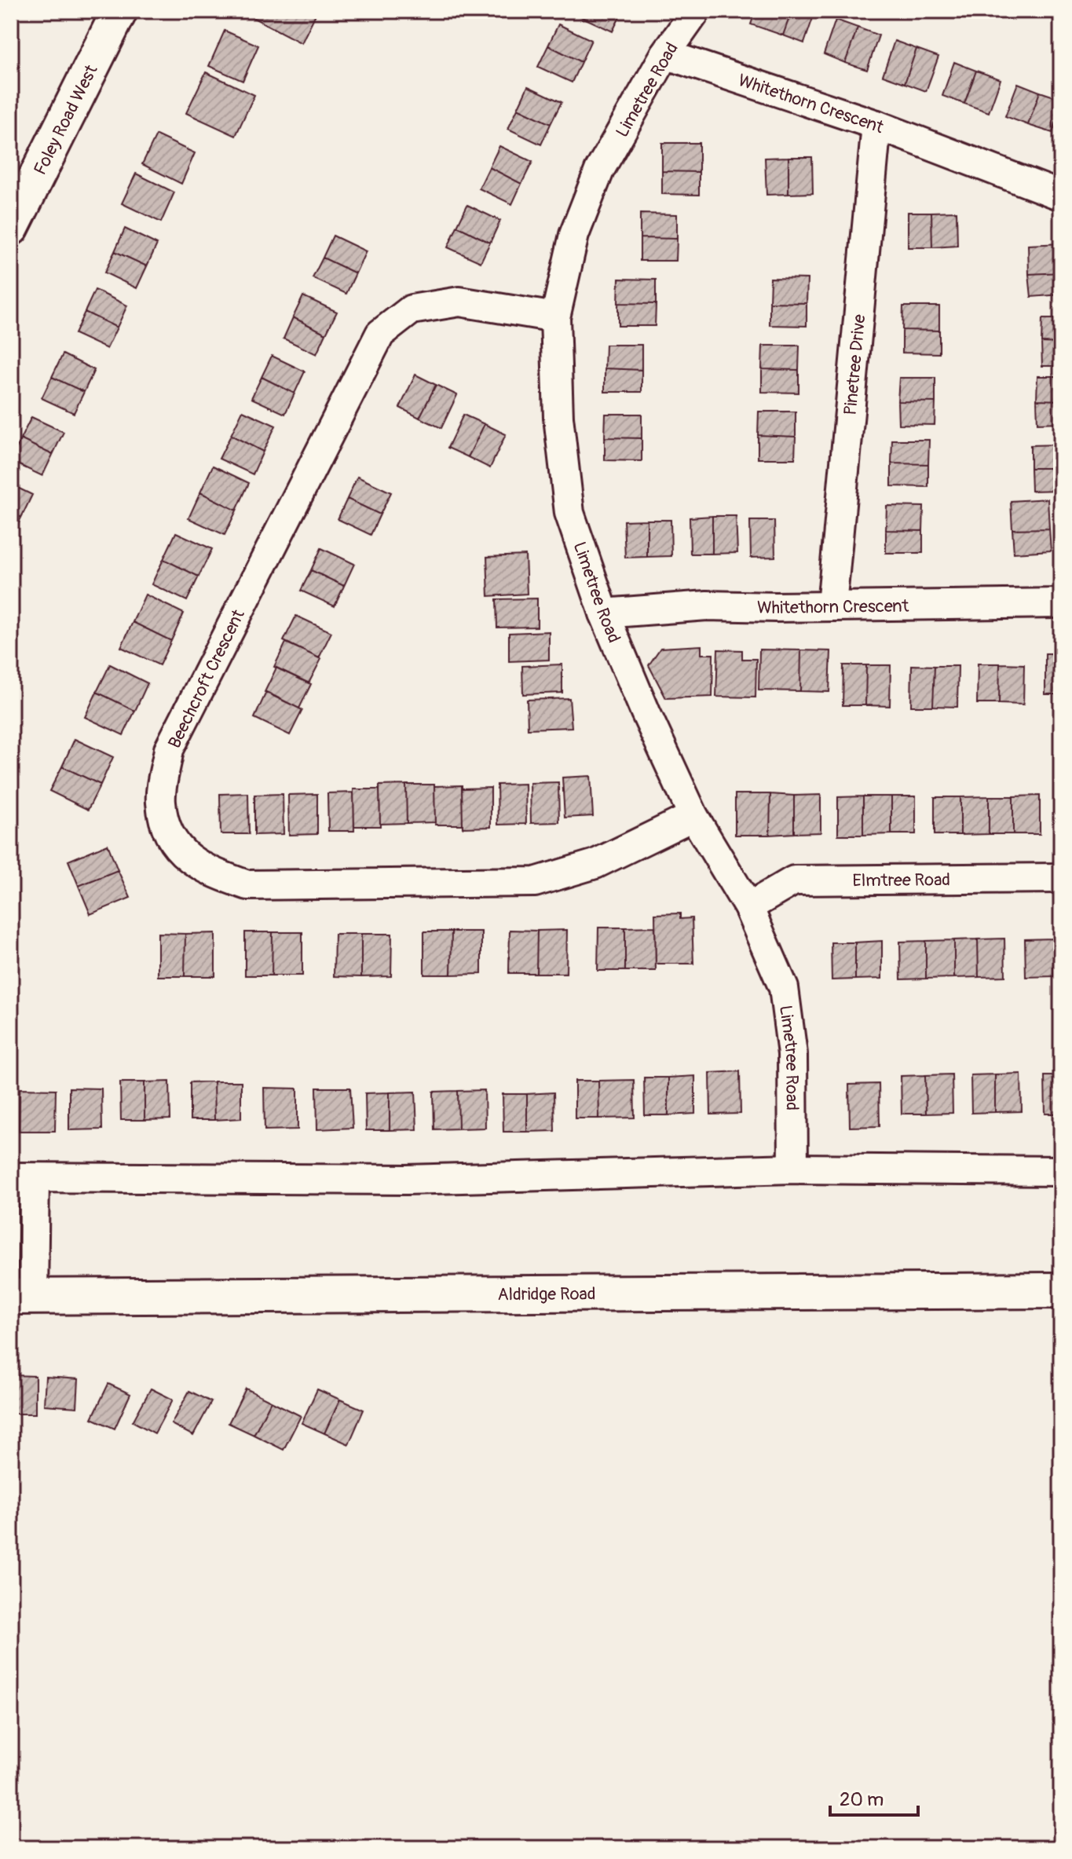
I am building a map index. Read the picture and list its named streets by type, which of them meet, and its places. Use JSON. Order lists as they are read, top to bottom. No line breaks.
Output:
{"streets":{"street":["Limetree Road","Whitethorn Crescent","Foley Road West","Pinetree Drive","Beechcroft Crescent","Elmtree Road","Aldridge Road"]},"crossings":[["Limetree Road","Whitethorn Crescent"],["Limetree Road","Beechcroft Crescent"],["Limetree Road","Elmtree Road"],["Limetree Road","Aldridge Road"],["Whitethorn Crescent","Pinetree Drive"]],"scale_bar":"20 m"}
